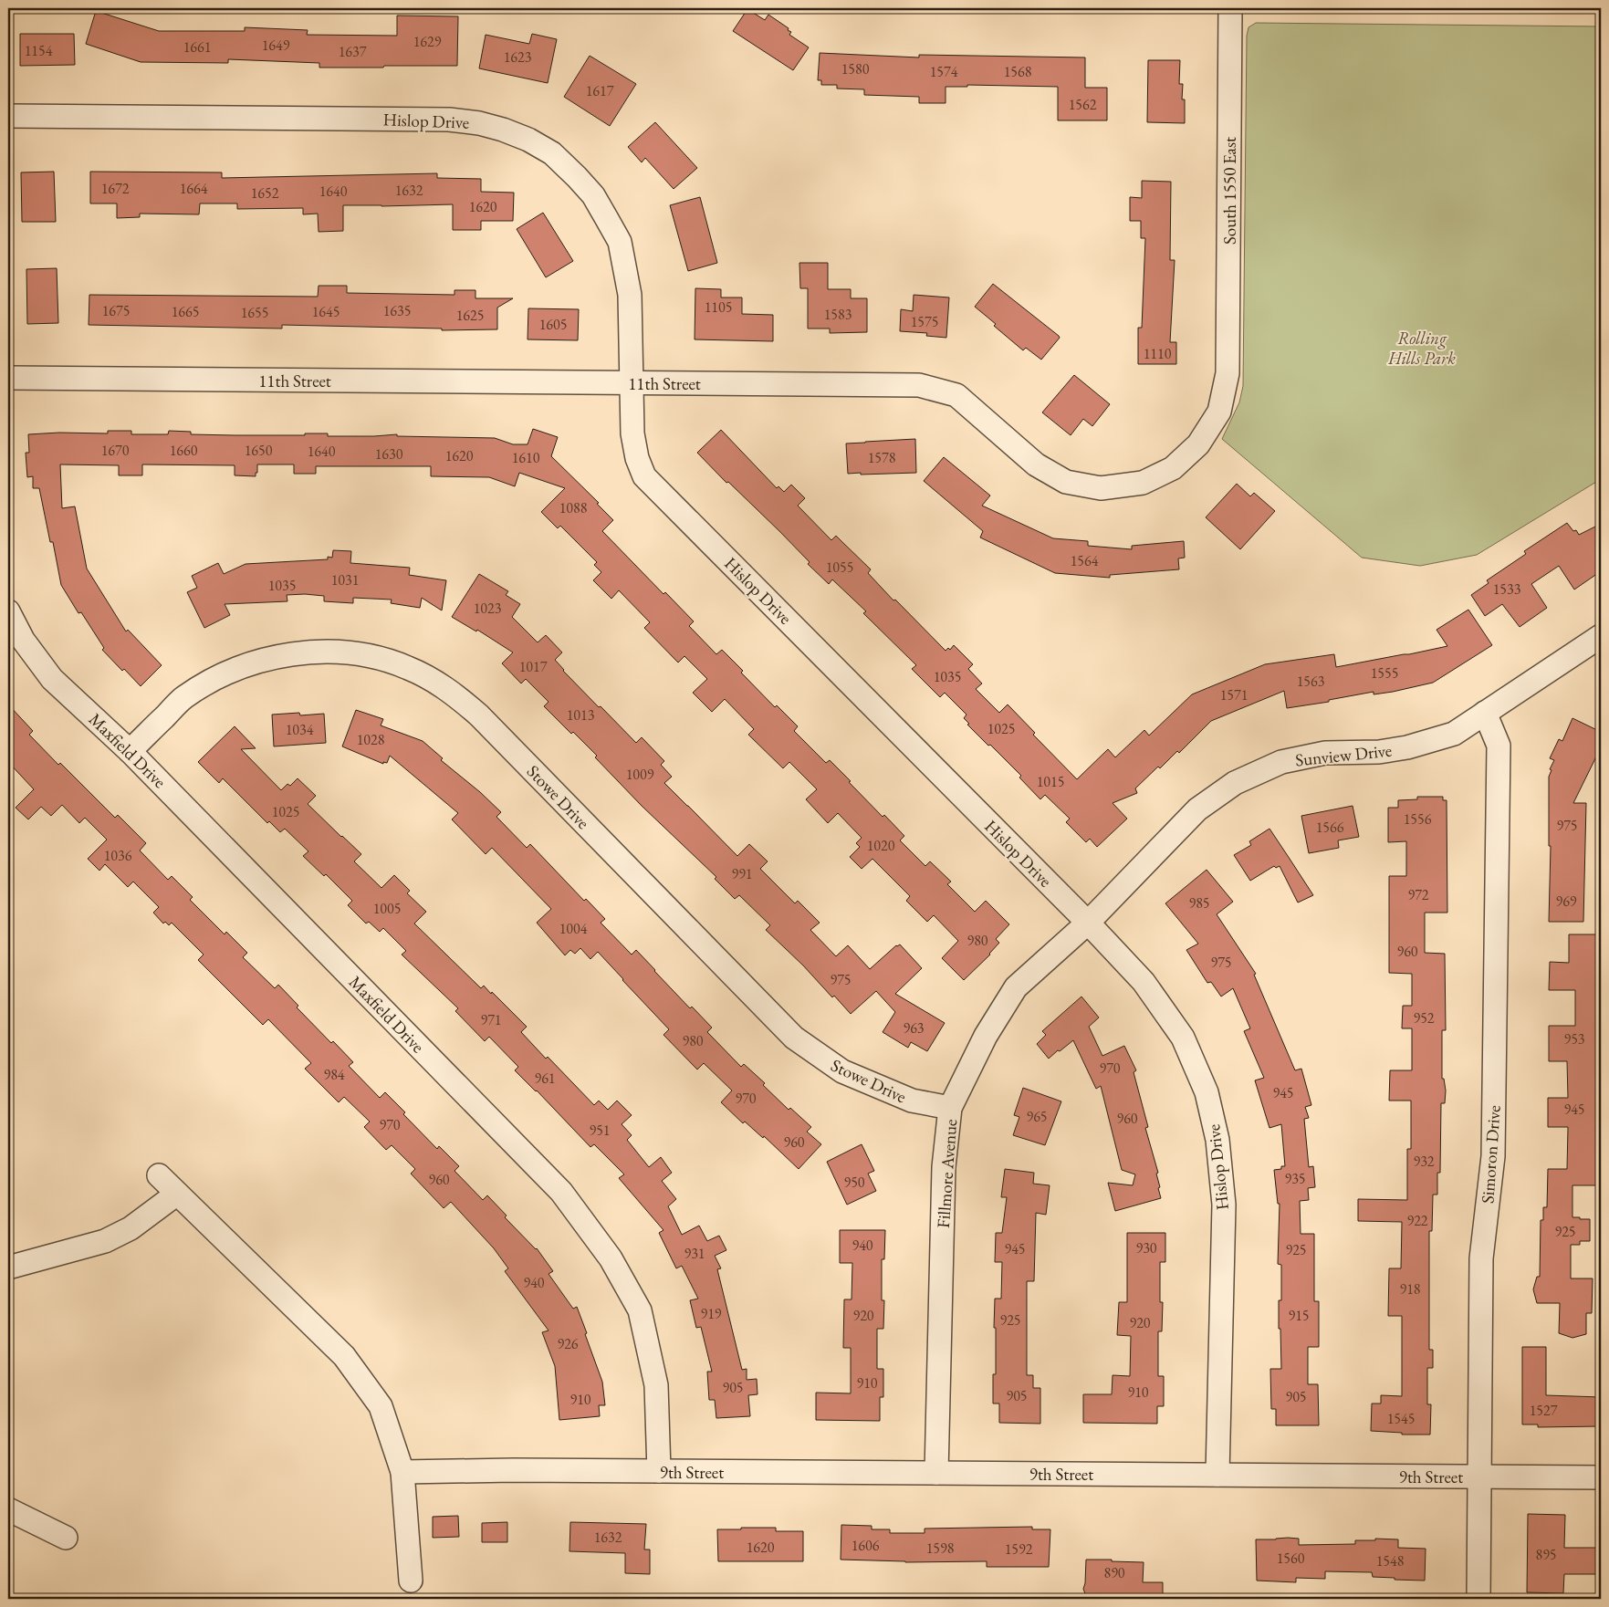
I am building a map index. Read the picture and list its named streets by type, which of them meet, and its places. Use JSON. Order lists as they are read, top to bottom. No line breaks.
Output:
{"streets":{"street":["Hislop Drive","South 1550 East","11th Street","Maxfield Drive","Sunview Drive","Stowe Drive","Simoron Drive","Fillmore Avenue","9th Street"]},"crossings":[["Hislop Drive","11th Street"],["Hislop Drive","Sunview Drive"],["Hislop Drive","Fillmore Avenue"],["Hislop Drive","9th Street"],["South 1550 East","11th Street"],["Maxfield Drive","Stowe Drive"],["Maxfield Drive","9th Street"],["Sunview Drive","Simoron Drive"],["Sunview Drive","Fillmore Avenue"],["Stowe Drive","Fillmore Avenue"],["Simoron Drive","9th Street"],["Fillmore Avenue","9th Street"]],"parks":["Rolling Hills Park"],"house_numbers":["1629","1649","1661","1154","1637","1623","1580","1574","1568","1617","1562","1672","1664","1632","1640","1652","1620","1105","1675","1635","1665","1645","1655","1583","1625","1575","1605","1110","1670","1660","1650","1640","1630","1620","1610","1578","1088","1564","1055","1031","1035","1533","1023","1017","1555","1035","1563","1571","1013","1025","1034","1028","1009","1015","1025","1556","975","1566","1020","1036","991","972","969","985","1005","1004","980","960","975","975","952","971","963","953","980","970","984","961","945","970","945","965","960","970","951","960","932","935","960","950","922","925","940","930","945","925","931","940","918","919","920","915","925","920","926","910","905","910","905","905","910","1527","1545","1632","1606","1620","1598","1592","895","1560","1548","890"]}
